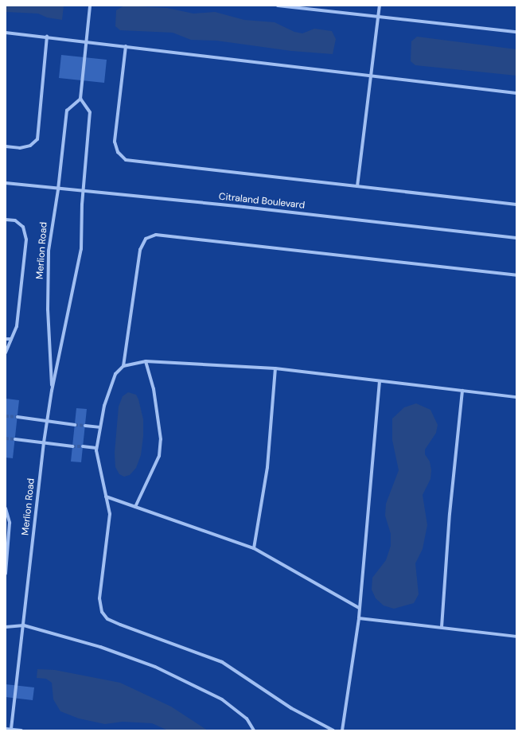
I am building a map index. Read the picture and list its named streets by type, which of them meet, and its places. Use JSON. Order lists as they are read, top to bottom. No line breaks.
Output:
{"streets":{"street":["Citraland Boulevard","Merlion Road"]},"crossings":[["Citraland Boulevard","Merlion Road"]]}
